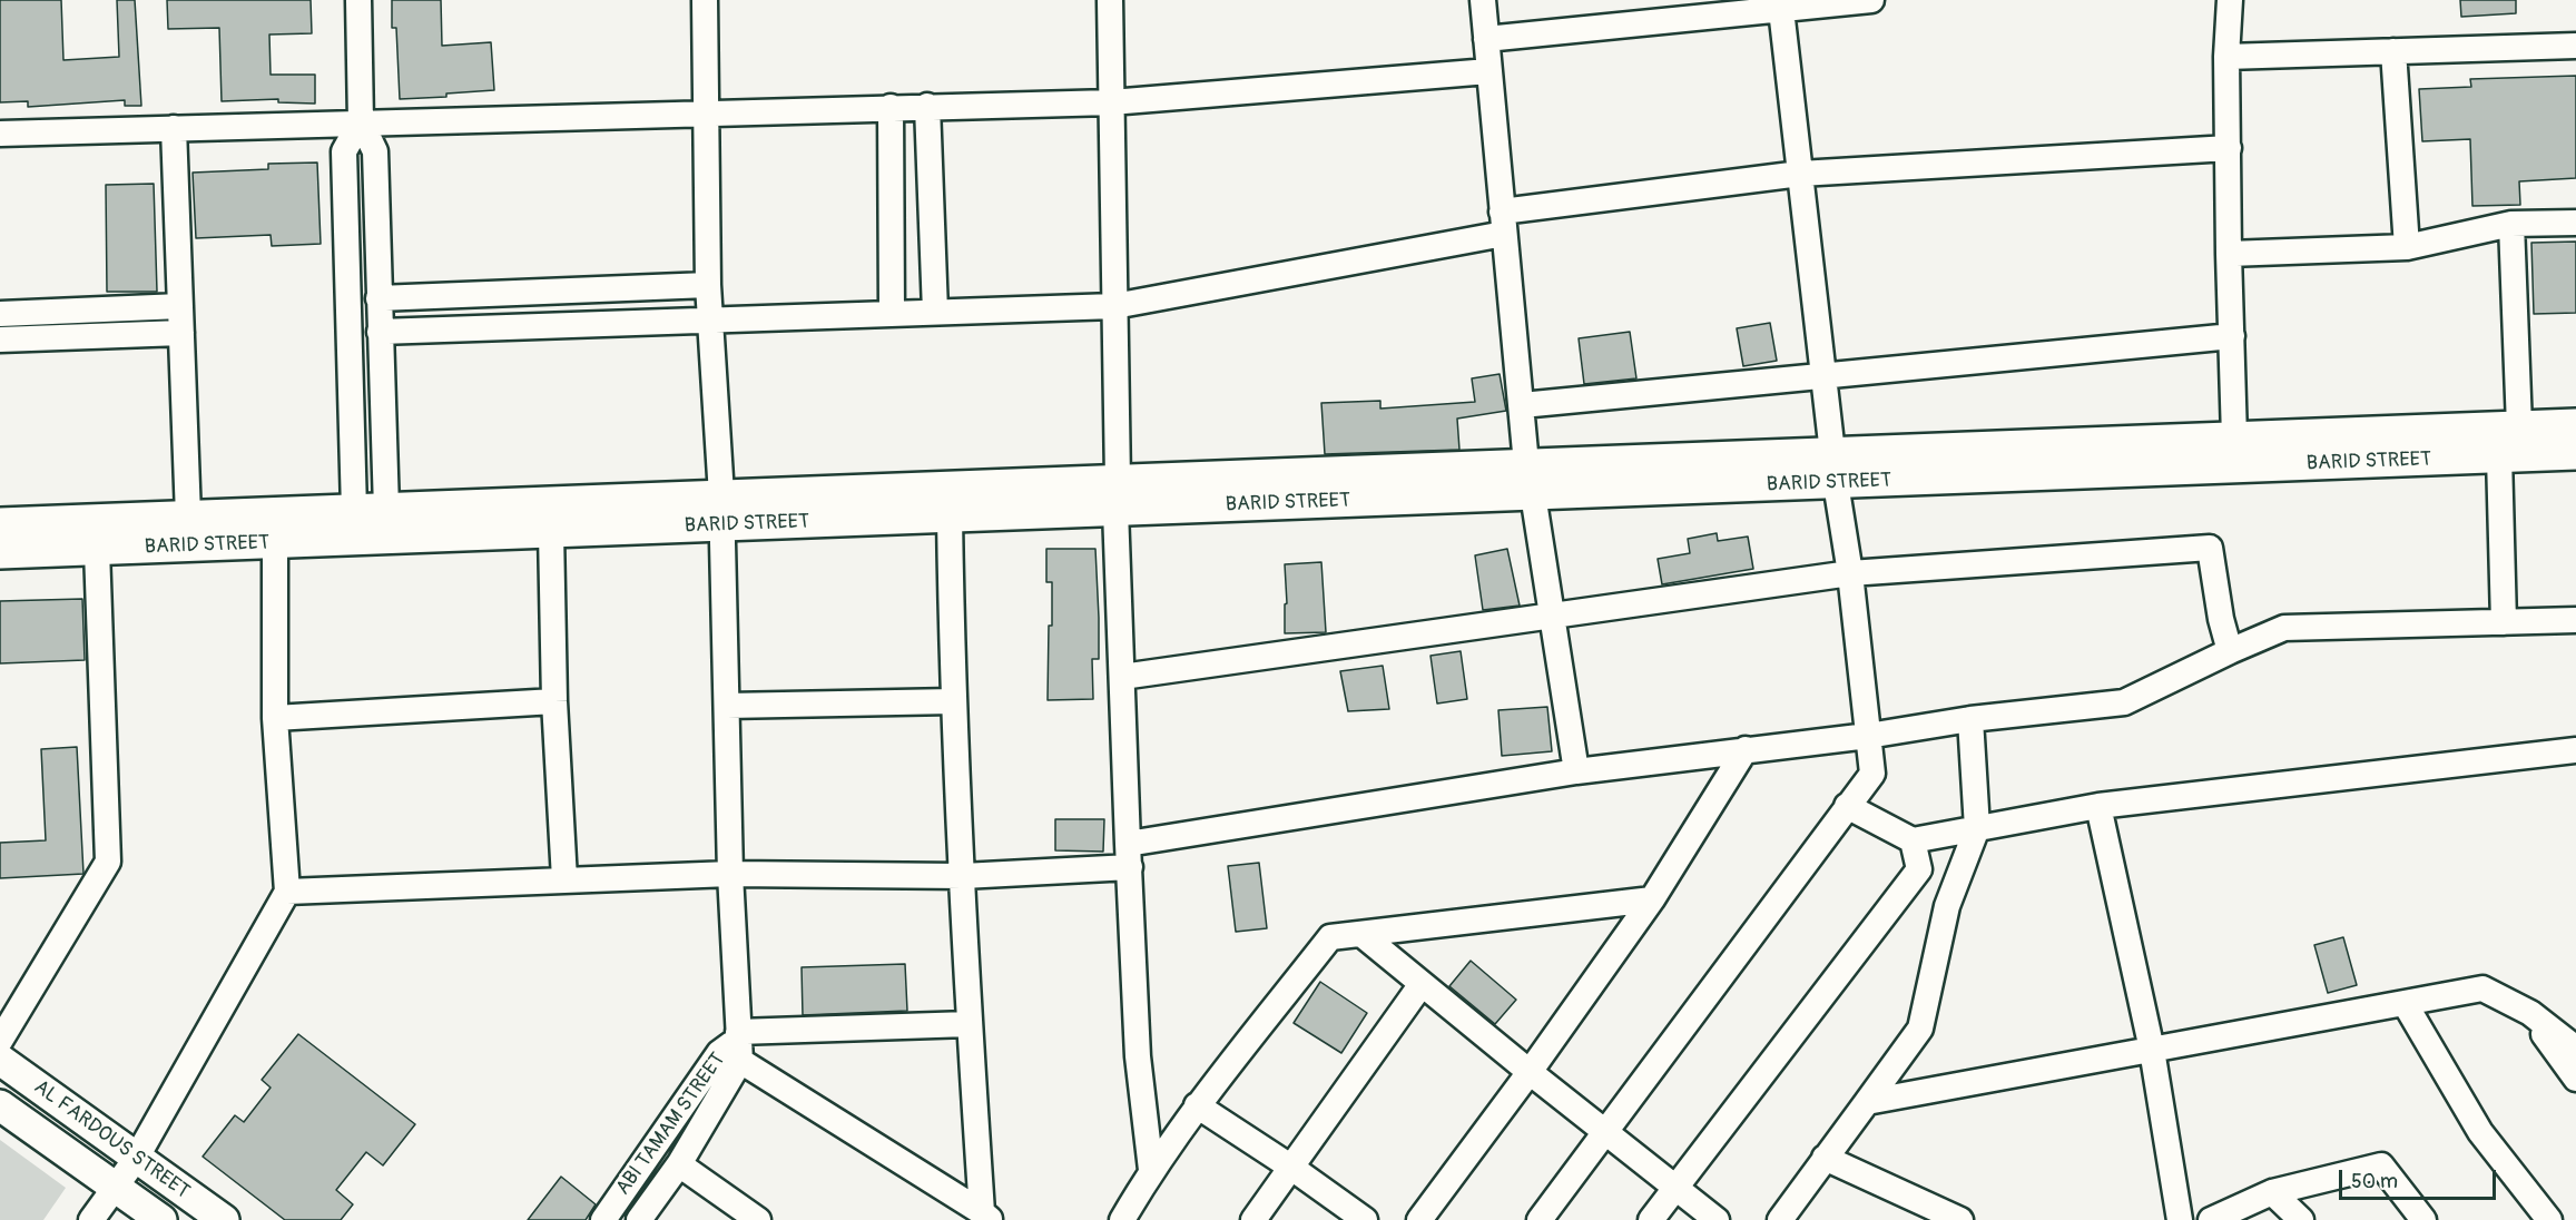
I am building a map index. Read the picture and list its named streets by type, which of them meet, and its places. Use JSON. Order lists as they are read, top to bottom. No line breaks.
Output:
{"streets":{"main road":["BARID STREET","AL FARDOUS STREET"],"street":["ABI TAMAM STREET"]},"scale_bar":"50 m"}
